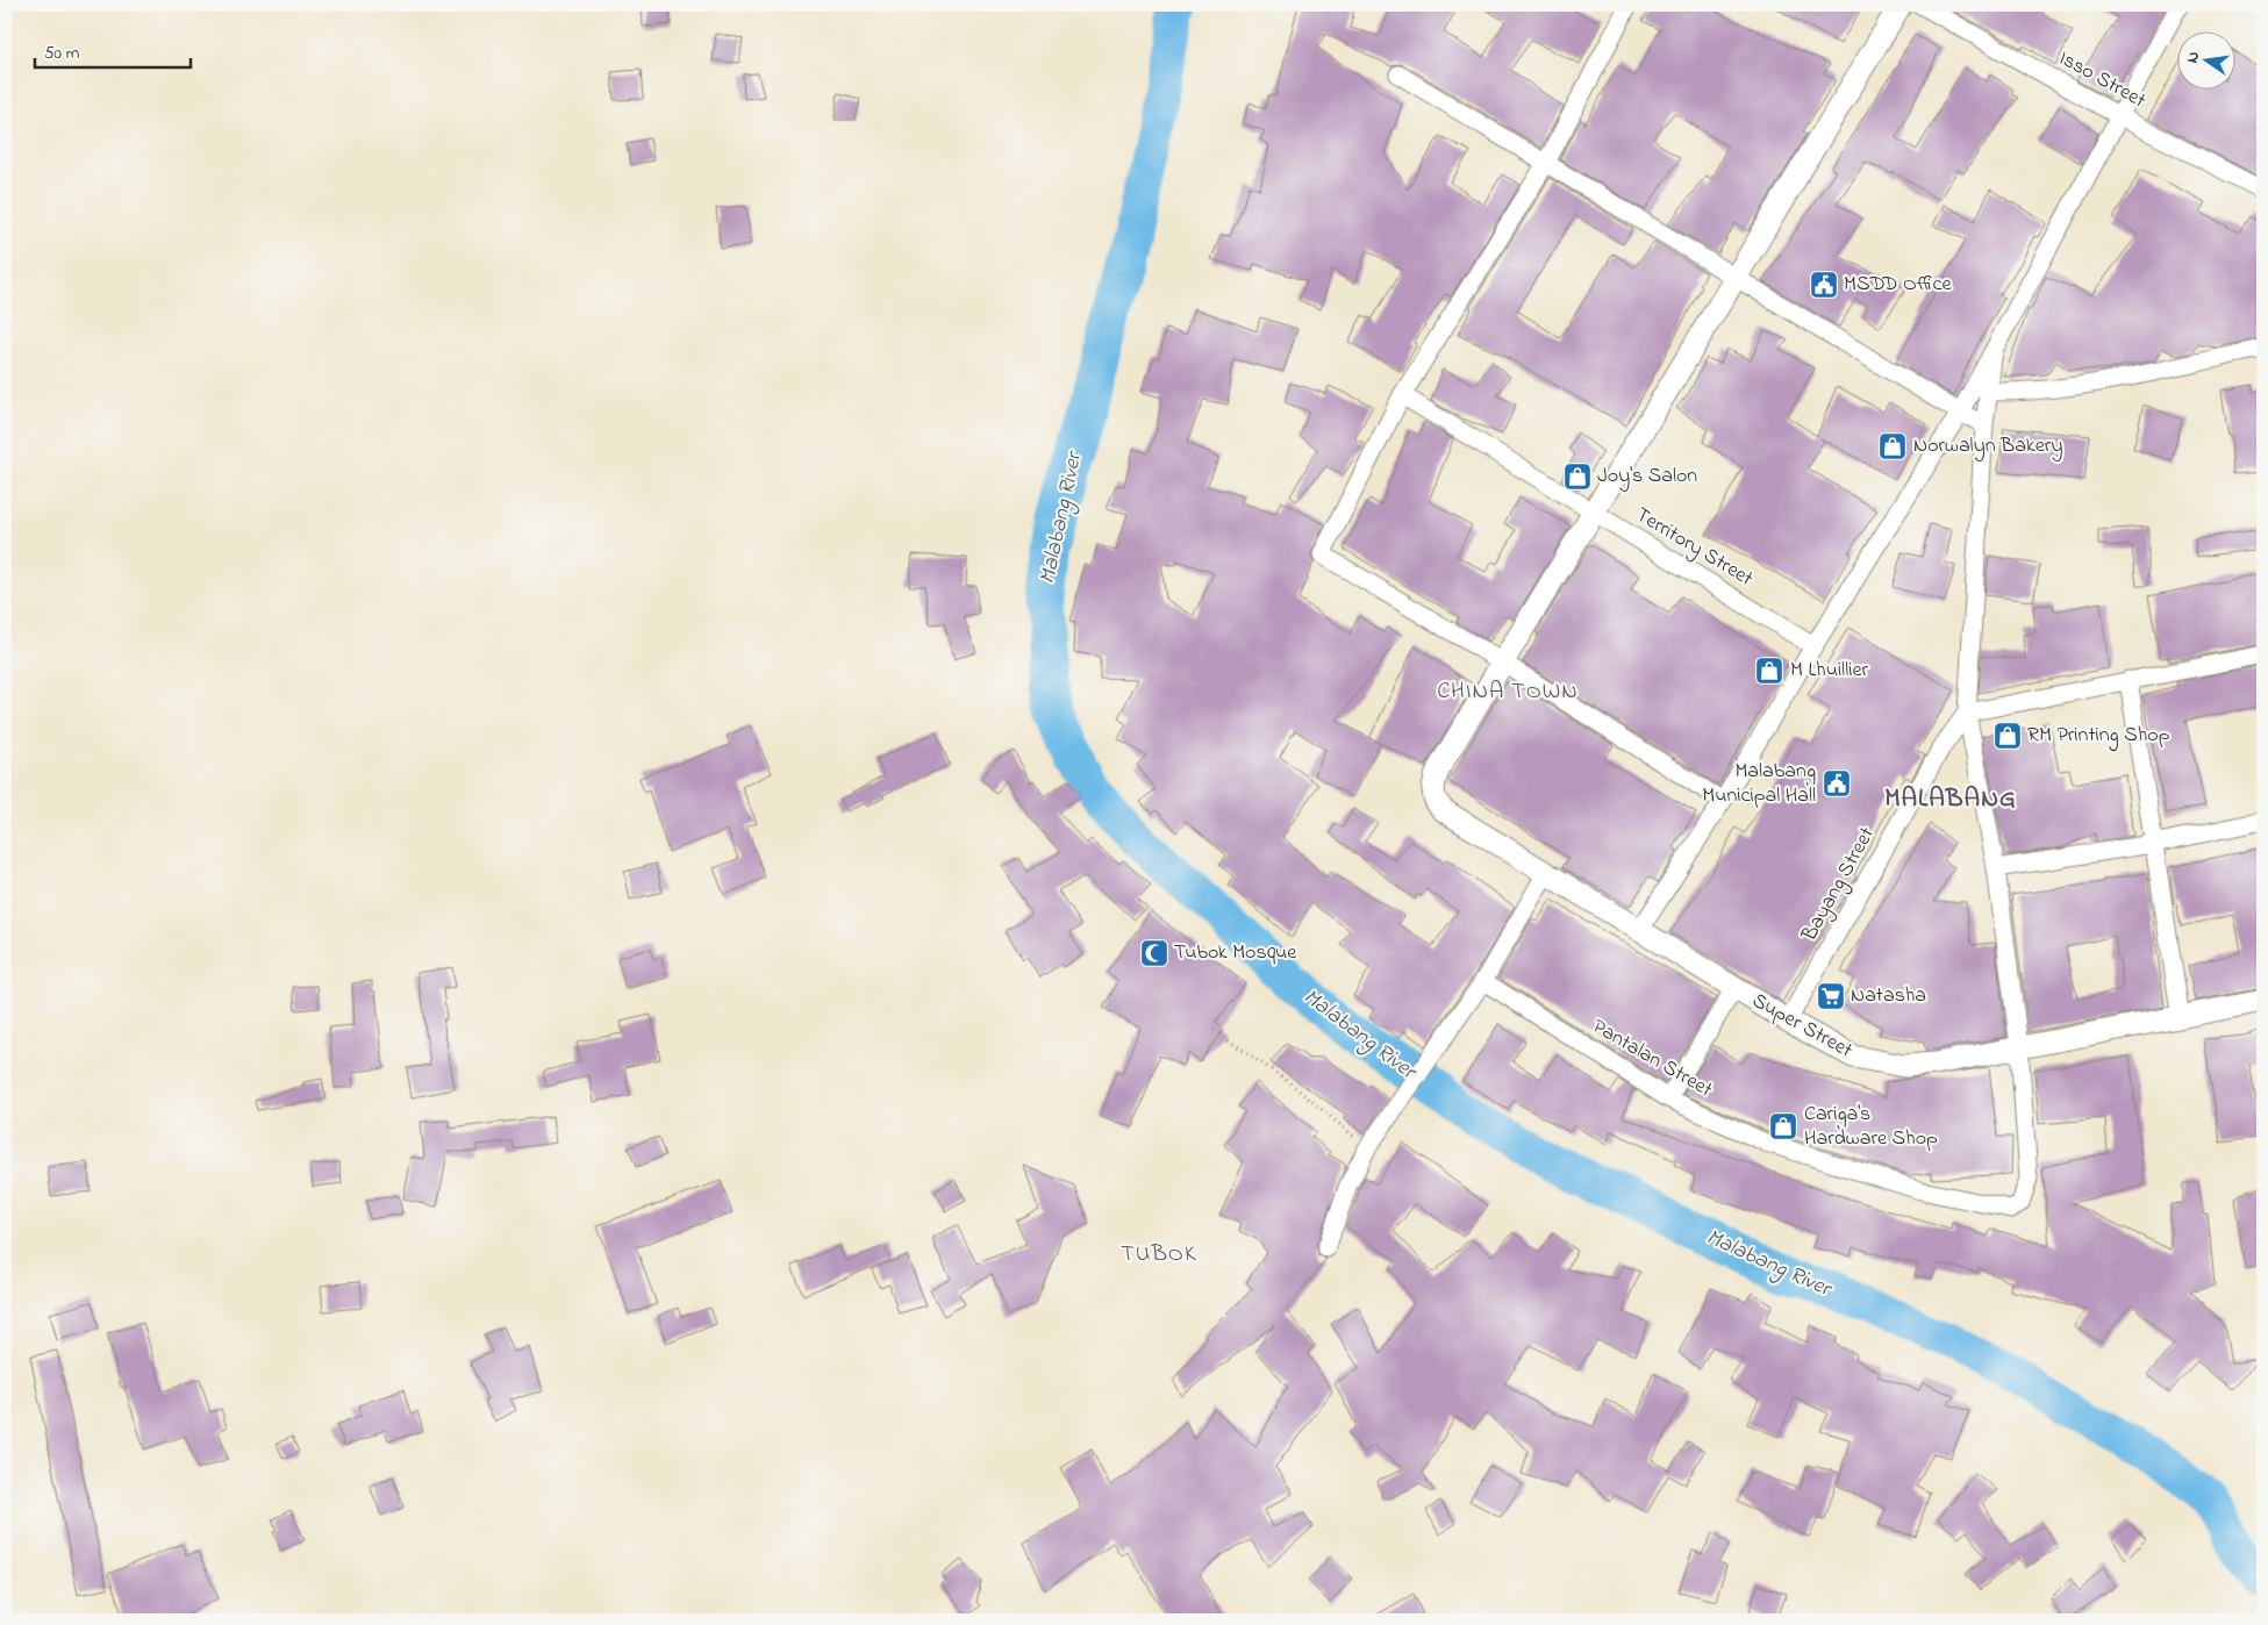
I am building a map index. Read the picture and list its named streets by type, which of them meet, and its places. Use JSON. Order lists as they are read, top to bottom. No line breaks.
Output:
{"streets":{"street":["Isso Street","Territory Street","Bayang Street","Super Street","Pantalan Street"]},"crossings":[["Bayang Street","Super Street"],["Super Street","Pantalan Street"]],"districts":["CHINA TOWN","MALABANG","TUBOK"],"water":["Malabang River"],"places":{"public building":["MSDD Office","Malabang Municipal Hall"],"shop":["Norwalyn Bakery","Joy's Salon","M Lhuillier","RM Printing Shop","Cariga's Hardware Shop"],"mosque":["Tubok Mosque"],"supermarket":["Natasha"]},"scale_bar":"50 m","north":"left"}
